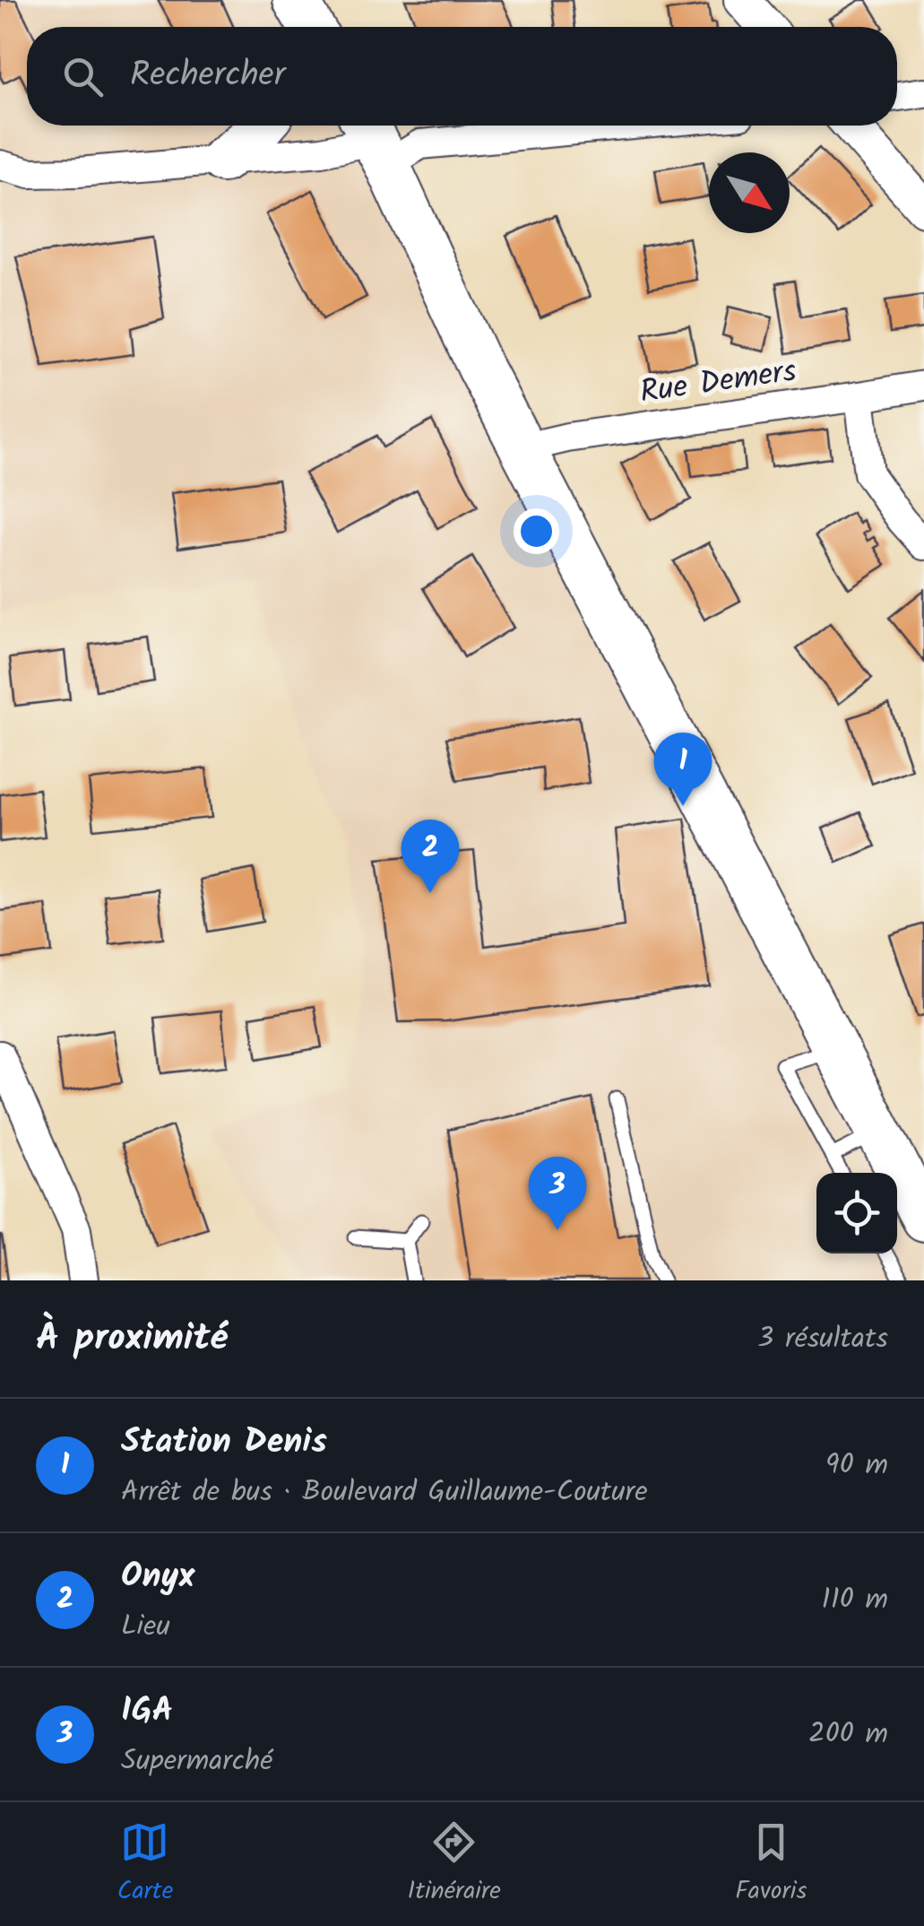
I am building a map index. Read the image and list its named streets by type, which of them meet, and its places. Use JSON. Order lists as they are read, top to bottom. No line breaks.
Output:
{"streets":{"street":["Rue Demers"]},"north":"bottom right","page":{"search":"Rechercher","pins":["1","2","3"],"heading":["À proximité","3 résultats"],"list":[{"mark":"1","name":"Station Denis","note":"Arrêt de bus · Boulevard Guillaume-Couture","value":"90 m"},{"mark":"2","name":"Onyx","note":"Lieu","value":"110 m"},{"mark":"3","name":"IGA","note":"Supermarché","value":"200 m"}],"nav":["Carte","Itinéraire","Favoris"]}}
